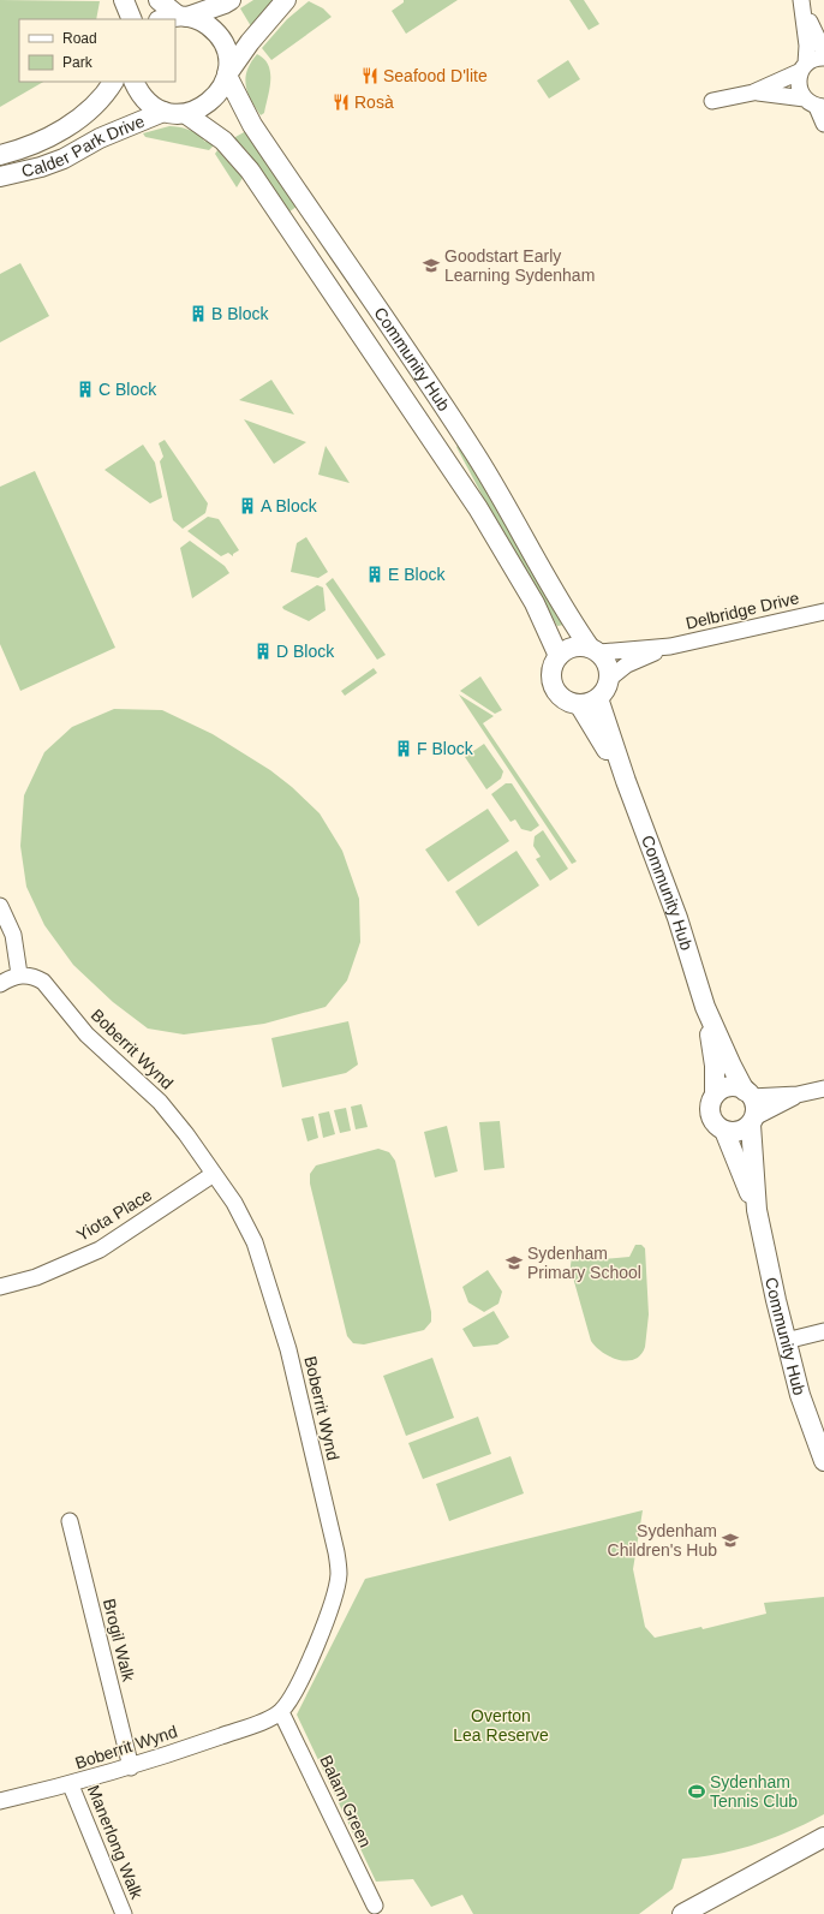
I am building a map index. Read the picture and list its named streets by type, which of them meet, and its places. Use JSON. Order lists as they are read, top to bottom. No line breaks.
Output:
{"streets":{"street":["Calder Park Drive","Community Hub","Delbridge Drive","Boberrit Wynd","Yiota Place","Brogil Walk","Balam Green","Manerlong Walk"]},"crossings":[["Community Hub","Delbridge Drive"],["Boberrit Wynd","Yiota Place"],["Boberrit Wynd","Brogil Walk"],["Boberrit Wynd","Balam Green"],["Boberrit Wynd","Manerlong Walk"]],"parks":["Overton Lea Reserve"],"places":{"restaurant":["Seafood D'lite","Rosà"],"school or university":["Goodstart Early Learning Sydenham","Sydenham Primary School","Sydenham Children's Hub"],"building":["B Block","C Block","A Block","E Block","D Block","F Block"],"sports":["Sydenham Tennis Club"]},"legend":["Road","Park"]}
